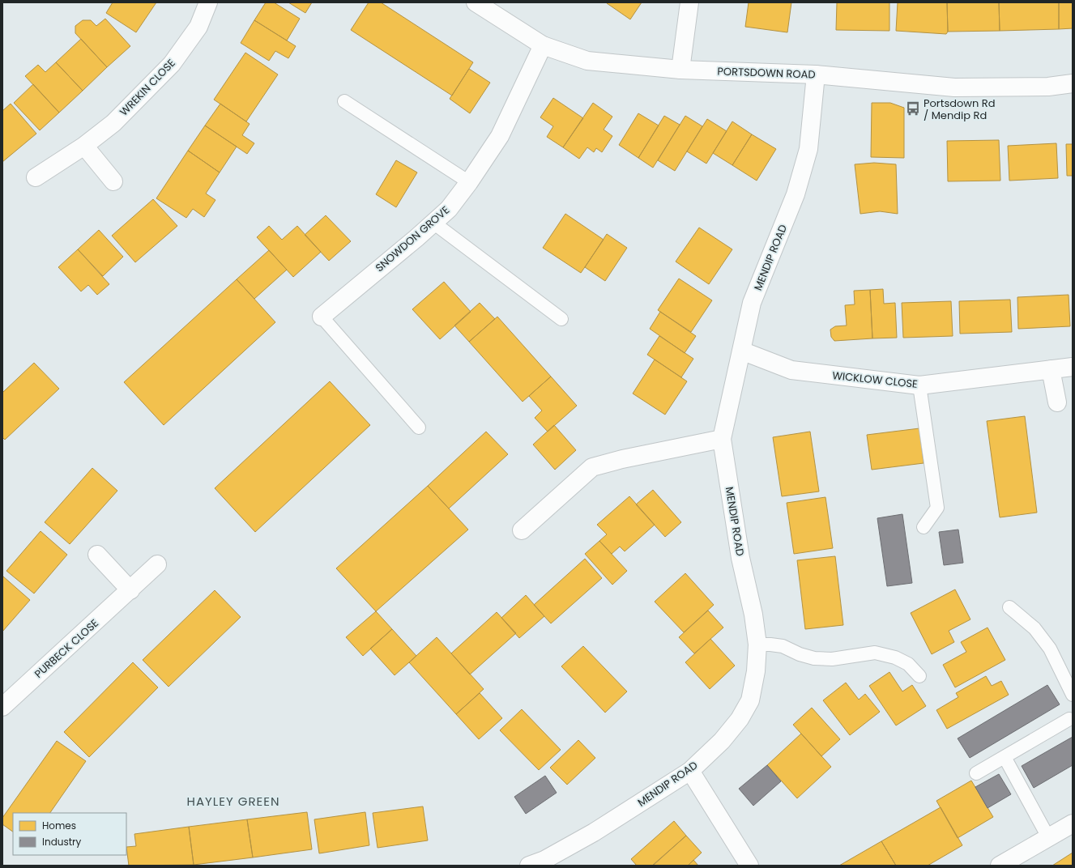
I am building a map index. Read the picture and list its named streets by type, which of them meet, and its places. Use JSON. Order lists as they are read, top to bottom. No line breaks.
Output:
{"streets":{"street":["PORTSDOWN ROAD","WREKIN CLOSE","SNOWDON GROVE","MENDIP ROAD","WICKLOW CLOSE","PURBECK CLOSE"]},"crossings":[["PORTSDOWN ROAD","SNOWDON GROVE"],["PORTSDOWN ROAD","MENDIP ROAD"],["MENDIP ROAD","WICKLOW CLOSE"]],"districts":["HAYLEY GREEN"],"places":{"bus stop":["Portsdown Rd / Mendip Rd"]},"legend":["Homes","Industry"]}
